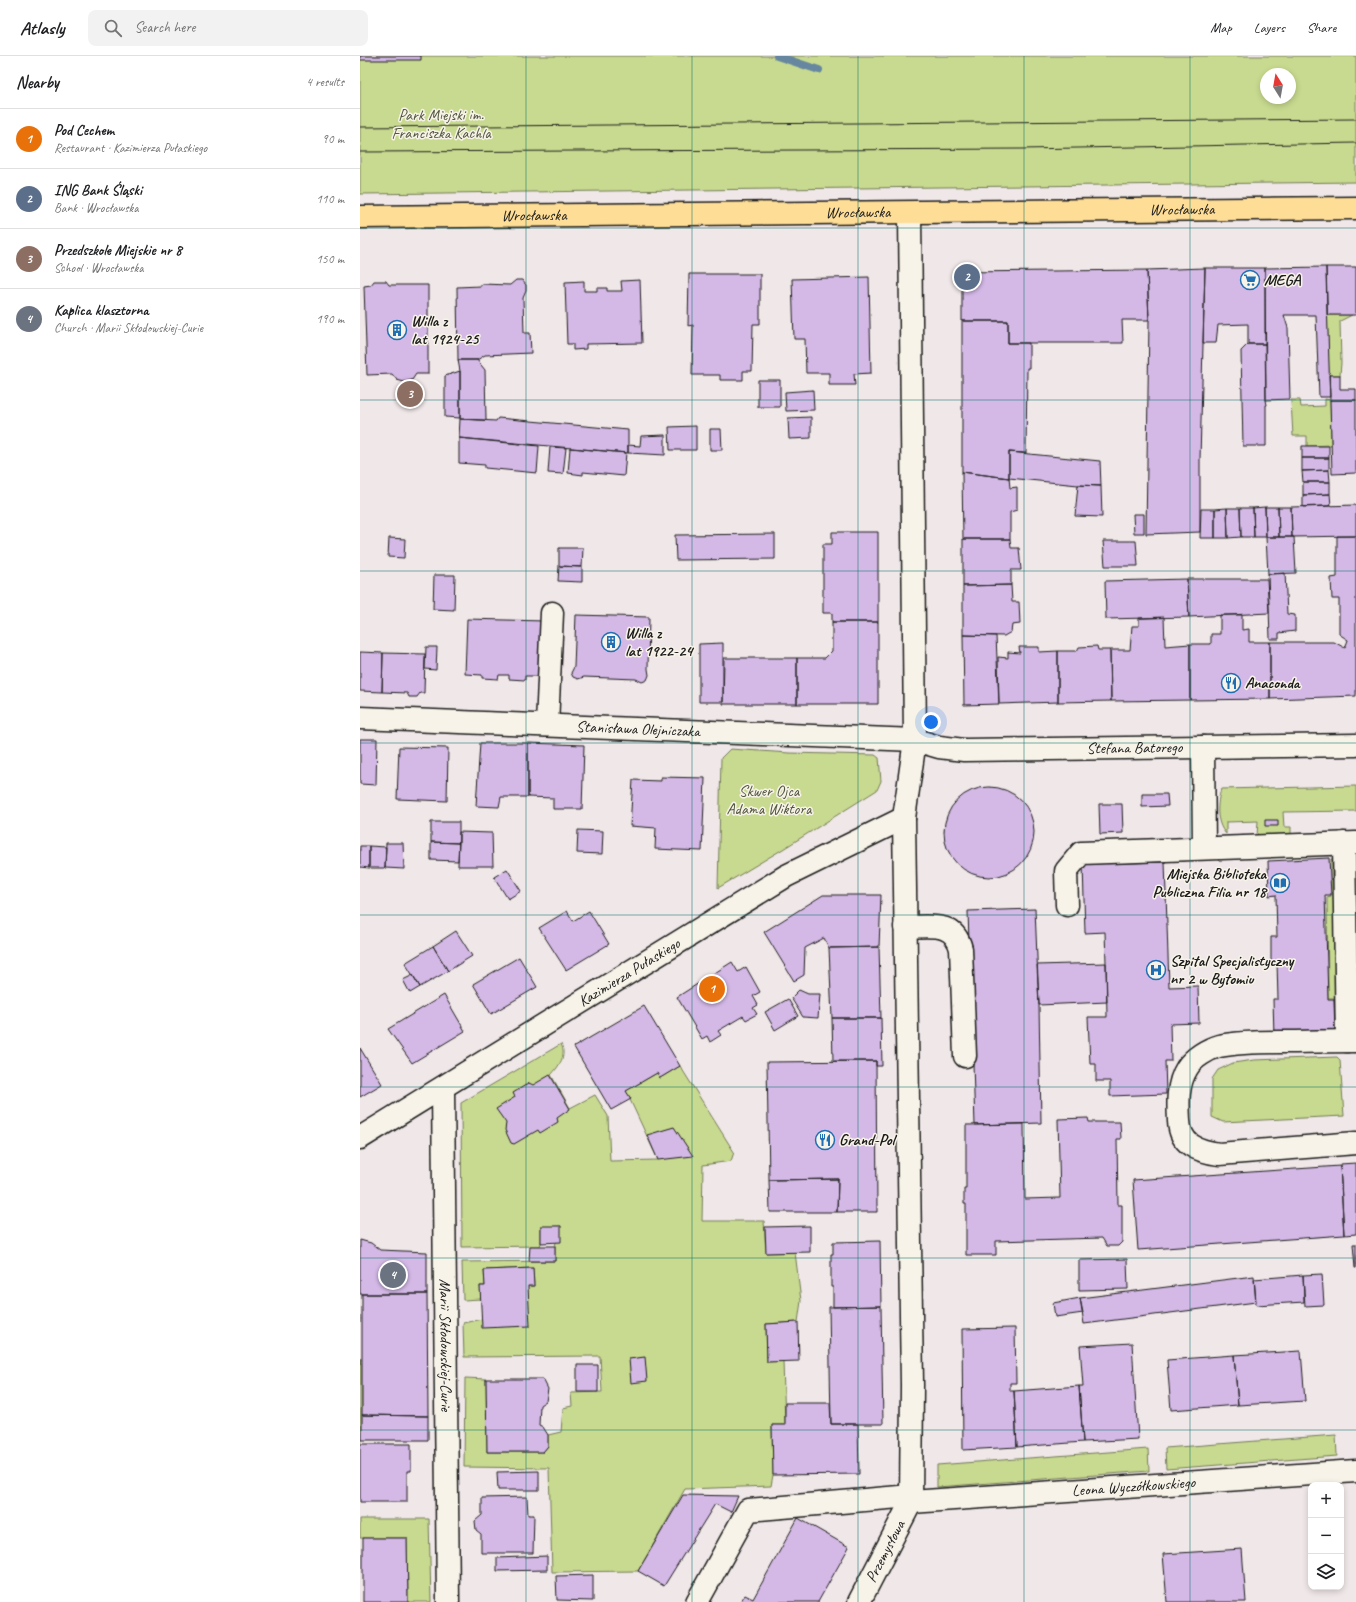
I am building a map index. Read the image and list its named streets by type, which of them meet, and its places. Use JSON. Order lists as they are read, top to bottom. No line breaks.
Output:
{"streets":{"main road":["Wrocławska"],"street":["Stanisława Olejniczaka","Stefana Batorego","Kazimierza Pułaskiego","Marii Skłodowskiej-Curie","Leona Wyczółkowskiego","Przemysłowa"]},"crossings":[["Stanisława Olejniczaka","Stefana Batorego"],["Kazimierza Pułaskiego","Marii Skłodowskiej-Curie"],["Leona Wyczółkowskiego","Przemysłowa"]],"parks":["Park Miejski im. Franciszka Kachla","Skwer Ojca Adama Wiktora"],"places":{"supermarket":["MEGA"],"building":["Willa z lat 1924-25","Willa z lat 1922-24"],"restaurant":["Anaconda","Grand-Pol"],"library":["Miejska Biblioteka Publiczna Filia nr 18"],"hospital":["Szpital Specjalistyczny nr 2 w Bytomiu"]},"north":"top","page":{"header":"Atlasly","search":"Search here","nav":["Map","Layers","Share"],"heading":["Nearby","4 results"],"list":[{"mark":"1","name":"Pod Cechem","note":"Restaurant · Kazimierza Pułaskiego","value":"90 m"},{"mark":"2","name":"ING Bank Śląski","note":"Bank · Wrocławska","value":"110 m"},{"mark":"3","name":"Przedszkole Miejskie nr 8","note":"School · Wrocławska","value":"150 m"},{"mark":"4","name":"Kaplica klasztorna","note":"Church · Marii Skłodowskiej-Curie","value":"190 m"}],"pins":["2","3","1","4"],"map_buttons":["+","−"]}}
